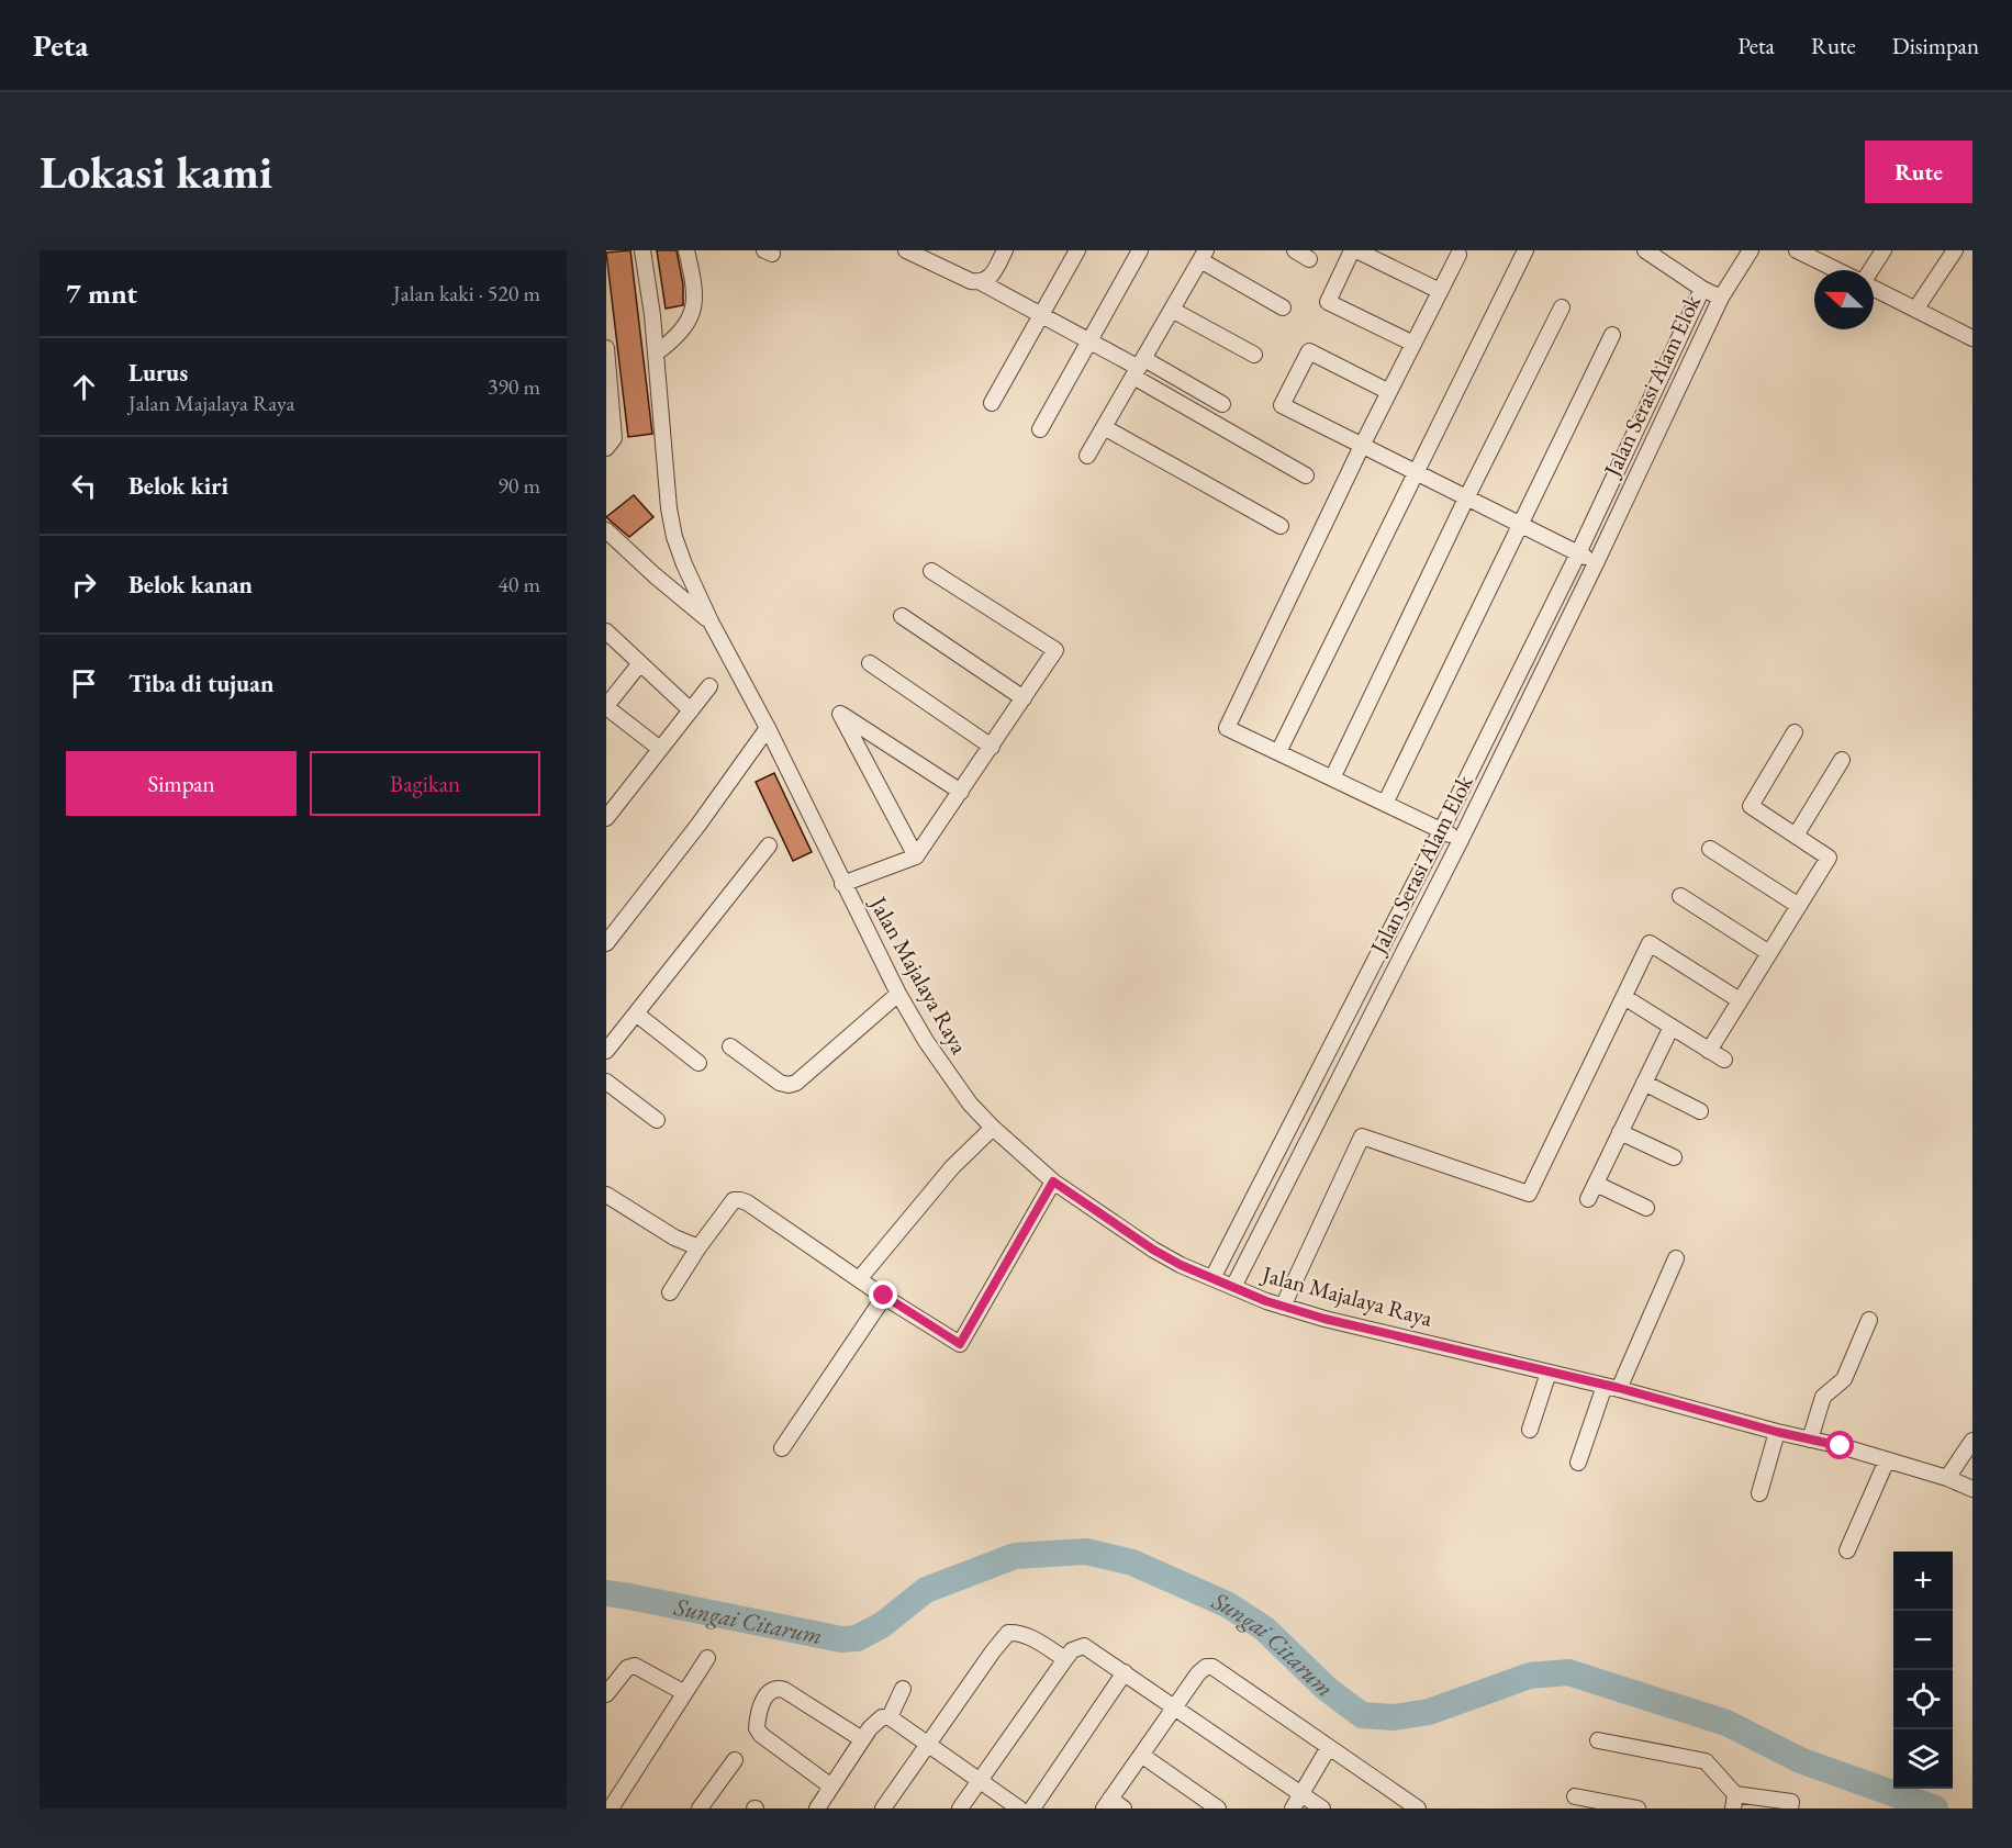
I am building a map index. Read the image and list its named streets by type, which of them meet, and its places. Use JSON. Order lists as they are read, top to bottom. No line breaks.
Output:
{"streets":{"street":["Jalan Serasi Alam Elok","Jalan Majalaya Raya"]},"crossings":[["Jalan Serasi Alam Elok","Jalan Majalaya Raya"]],"water":["Sungai Citarum"],"north":"left","page":{"header":"Peta","nav":["Peta","Rute","Disimpan"],"buttons":["Rute",["Simpan","Bagikan"]],"title":"Lokasi kami","heading":["7 mnt","Jalan kaki · 520 m"],"list":[["Lurus","Jalan Majalaya Raya","390 m"],["Belok kiri","90 m"],["Belok kanan","40 m"],"Tiba di tujuan"],"map_buttons":["+","−"]}}
